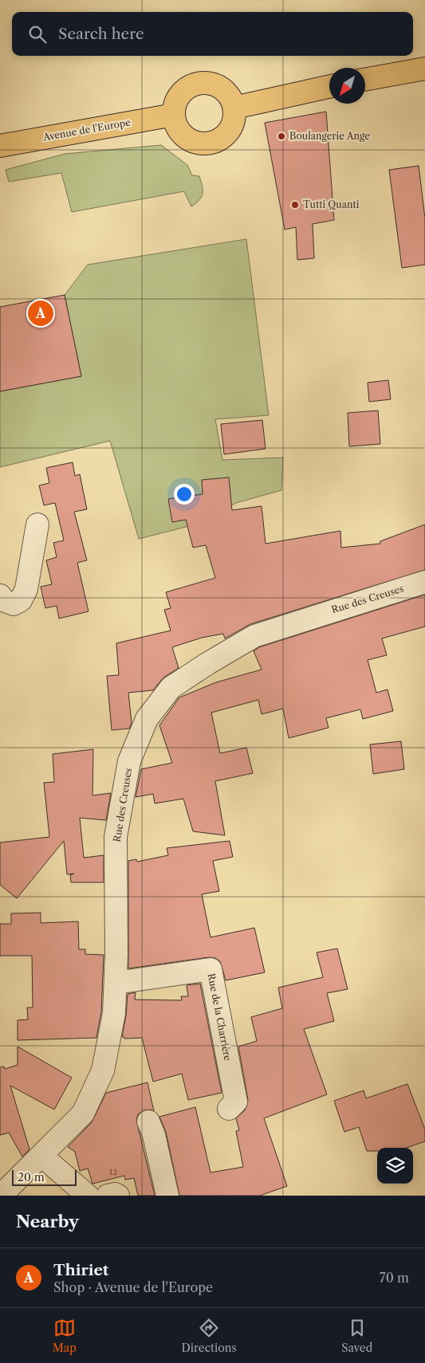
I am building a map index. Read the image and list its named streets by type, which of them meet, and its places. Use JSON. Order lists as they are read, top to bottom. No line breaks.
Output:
{"streets":{"main road":["Avenue de l'Europe"],"street":["Rue des Creuses","Rue de la Charrière"]},"crossings":[["Rue des Creuses","Rue de la Charrière"]],"places":["Boulangerie Ange","Tutti Quanti"],"house_numbers":["12"],"scale_bar":"20 m","north":"bottom left","page":{"search":"Search here","pins":"A","scale":"20 m","heading":"Nearby","list":[{"mark":"A","name":"Thiriet","note":"Shop · Avenue de l'Europe","value":"70 m"}],"nav":["Map","Directions","Saved"]}}
